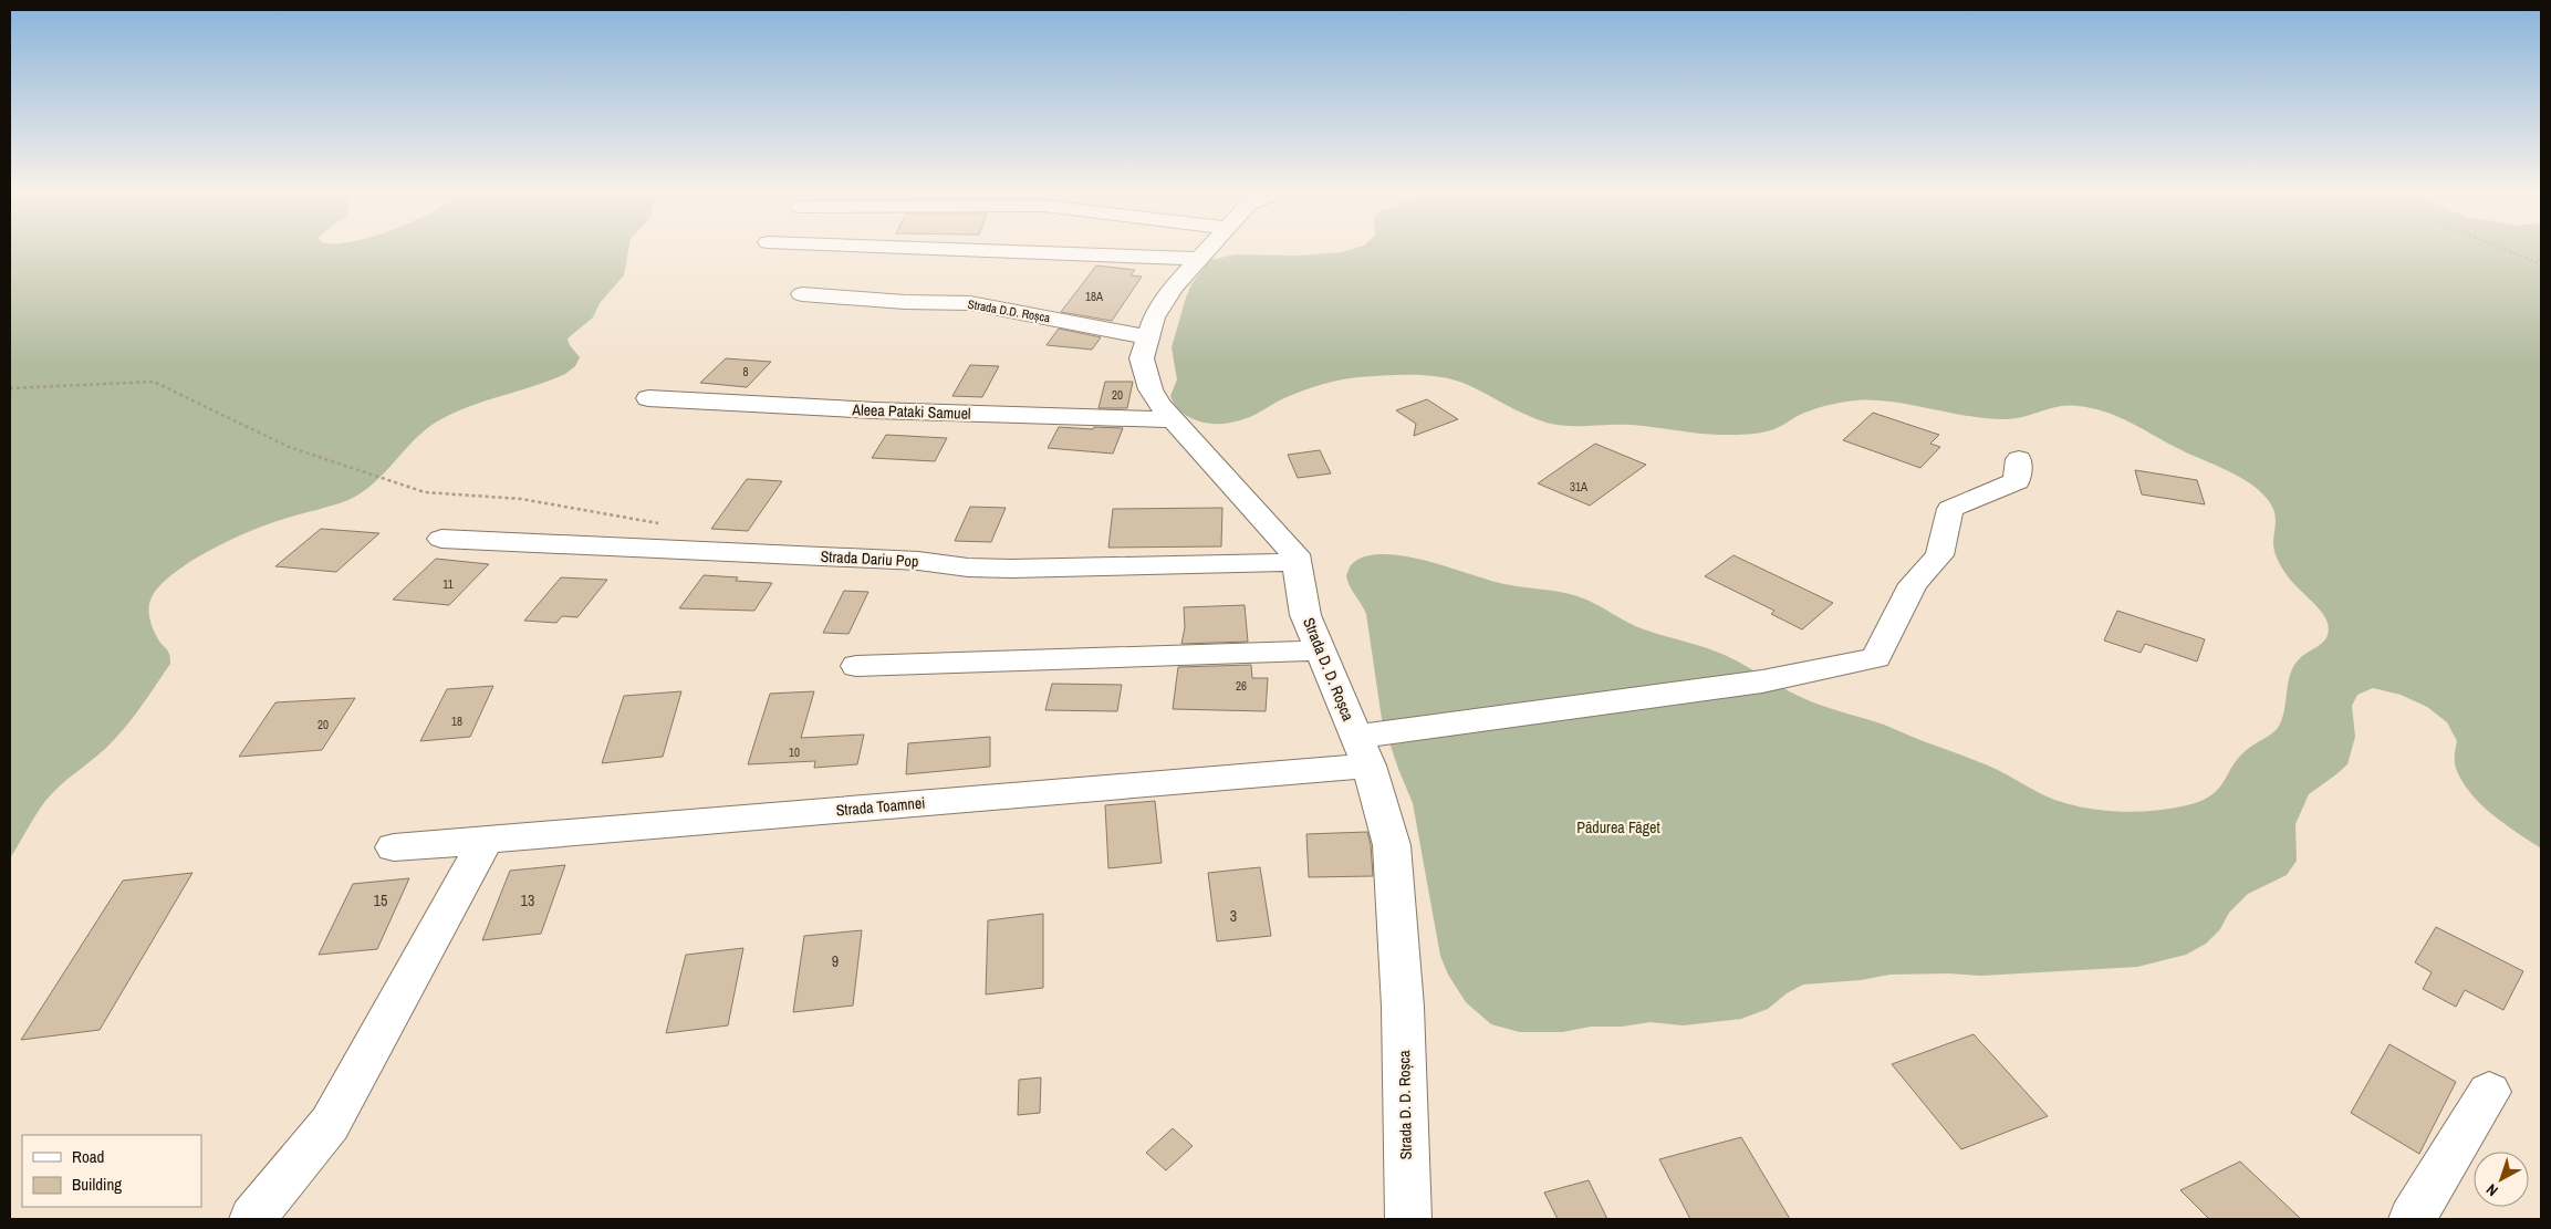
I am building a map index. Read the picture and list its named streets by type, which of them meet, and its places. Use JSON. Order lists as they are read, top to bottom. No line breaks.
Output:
{"streets":{"street":["Strada D.D. Roșca","Aleea Pataki Samuel","Strada Dariu Pop","Strada D. D. Roșca","Strada Toamnei"]},"crossings":[["Strada D.D. Roșca","Strada D. D. Roșca"],["Aleea Pataki Samuel","Strada D. D. Roșca"],["Strada Dariu Pop","Strada D. D. Roșca"],["Strada D. D. Roșca","Strada Toamnei"]],"parks":["Pădurea Făget"],"house_numbers":["18A","8","20","31A","11","26","18","20","10","15","13","3","9"],"legend":["Road","Building"],"north":"bottom left"}
